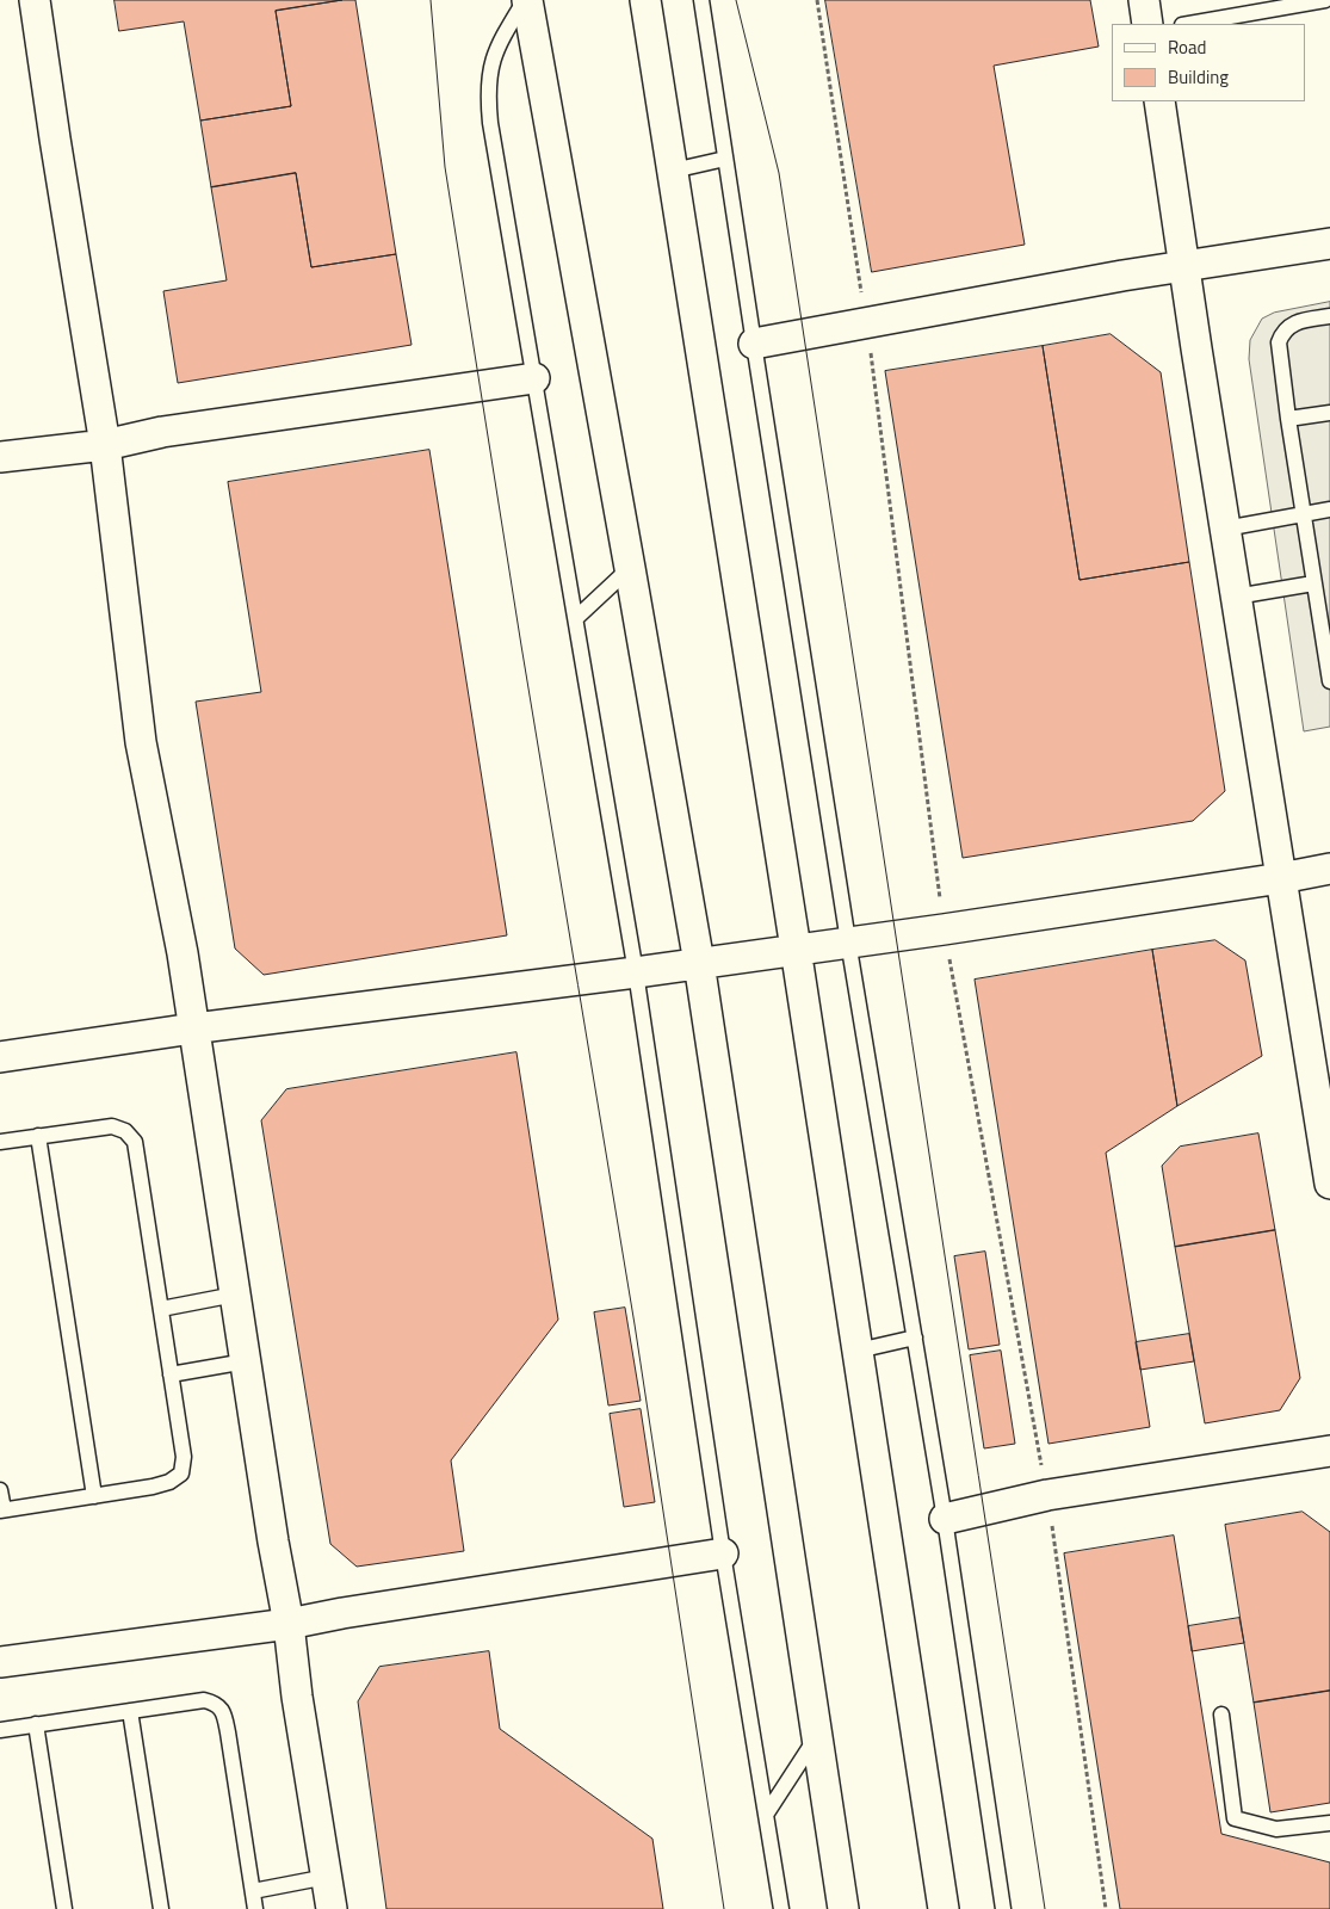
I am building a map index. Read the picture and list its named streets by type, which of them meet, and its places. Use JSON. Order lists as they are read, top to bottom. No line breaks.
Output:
{"legend":["Road","Building"]}
